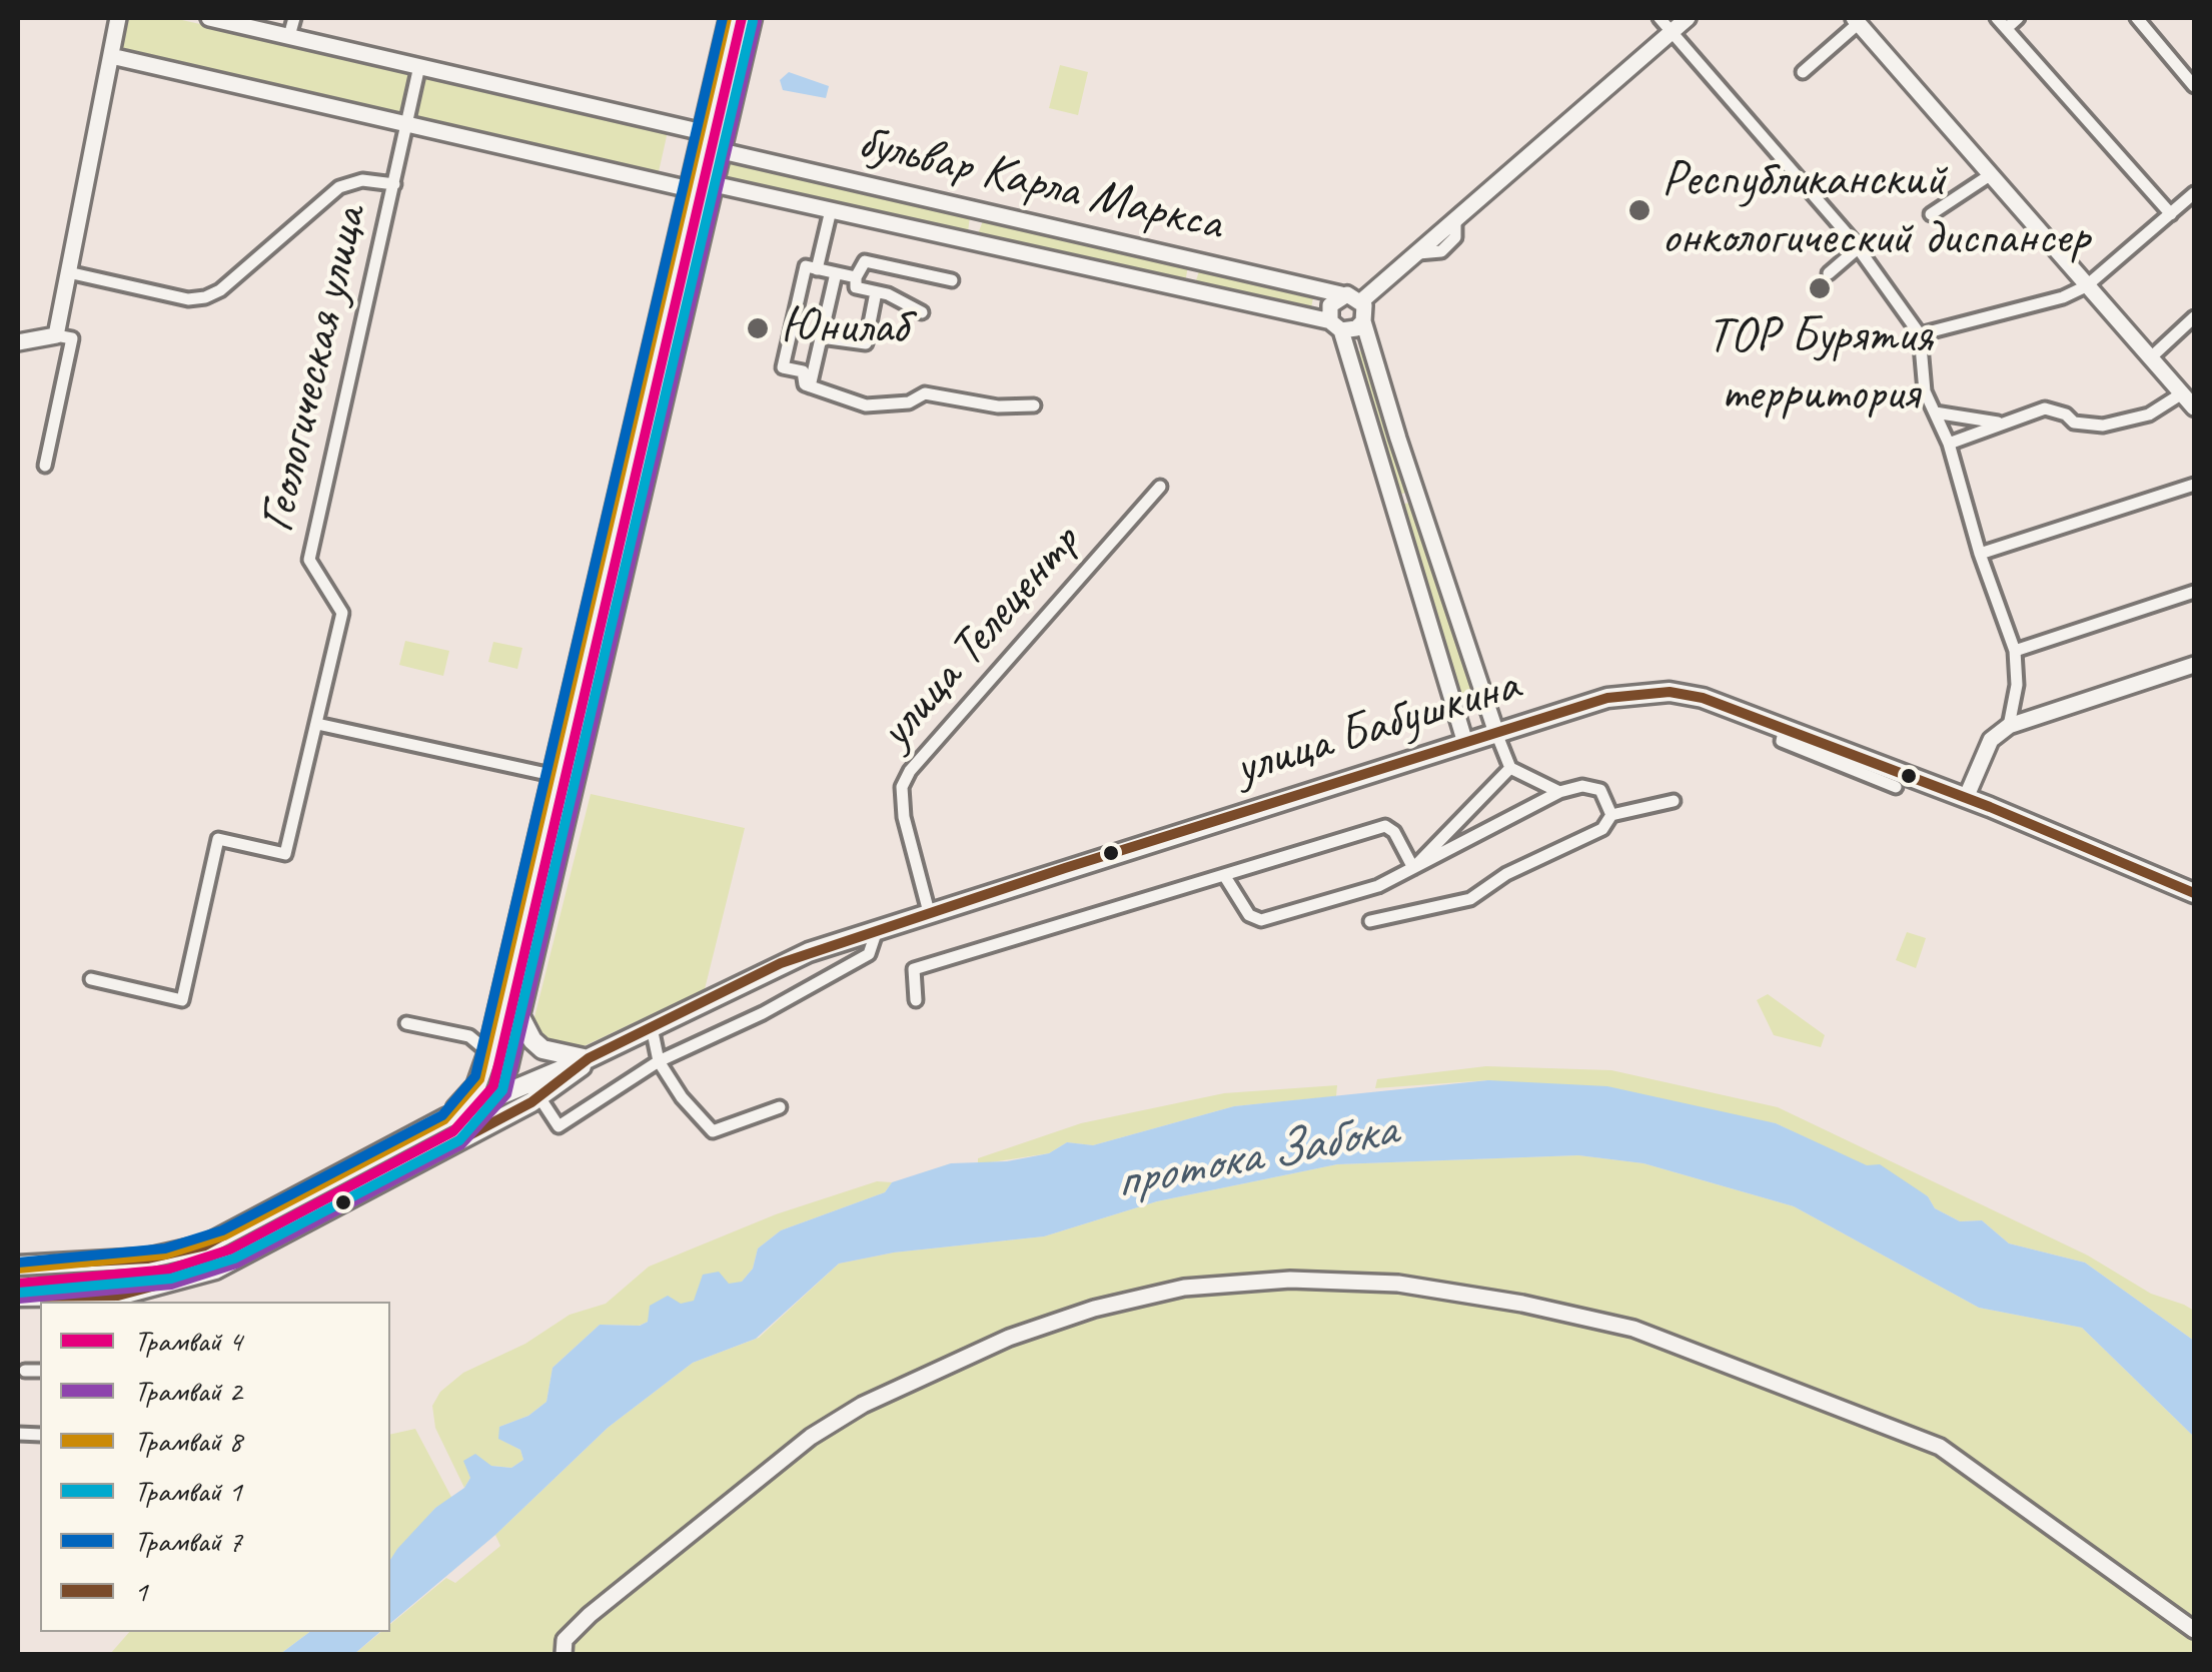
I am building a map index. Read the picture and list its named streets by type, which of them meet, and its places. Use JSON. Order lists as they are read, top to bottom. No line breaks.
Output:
{"streets":{"main road":["улица Бабушкина"],"street":["бульвар Карла Маркса","Геологическая улица","улица Телецентр"]},"crossings":[["улица Телецентр","улица Бабушкина"]],"water":["протока Забока"],"places":["Республиканский онкологический диспансер","ТОР Бурятия территория","Юнилаб"],"lines":["tram line 4","tram line 8","tram line 7","tram line 2","tram line 1","transit line 1"],"legend":["Трамвай 4","Трамвай 2","Трамвай 8","Трамвай 1","Трамвай 7","1"]}
